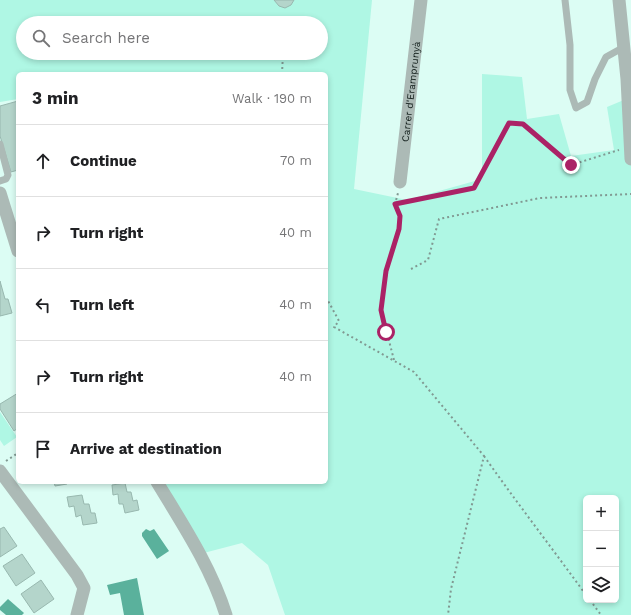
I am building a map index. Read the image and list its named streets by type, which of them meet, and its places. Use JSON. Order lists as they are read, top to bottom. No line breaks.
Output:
{"streets":{"street":["Carrer d'Eramprunyà"]},"page":{"search":"Search here","heading":["3 min","Walk · 190 m"],"list":[["Continue","70 m"],["Turn right","40 m"],["Turn left","40 m"],["Turn right","40 m"],"Arrive at destination"],"map_buttons":["+","−"]}}
